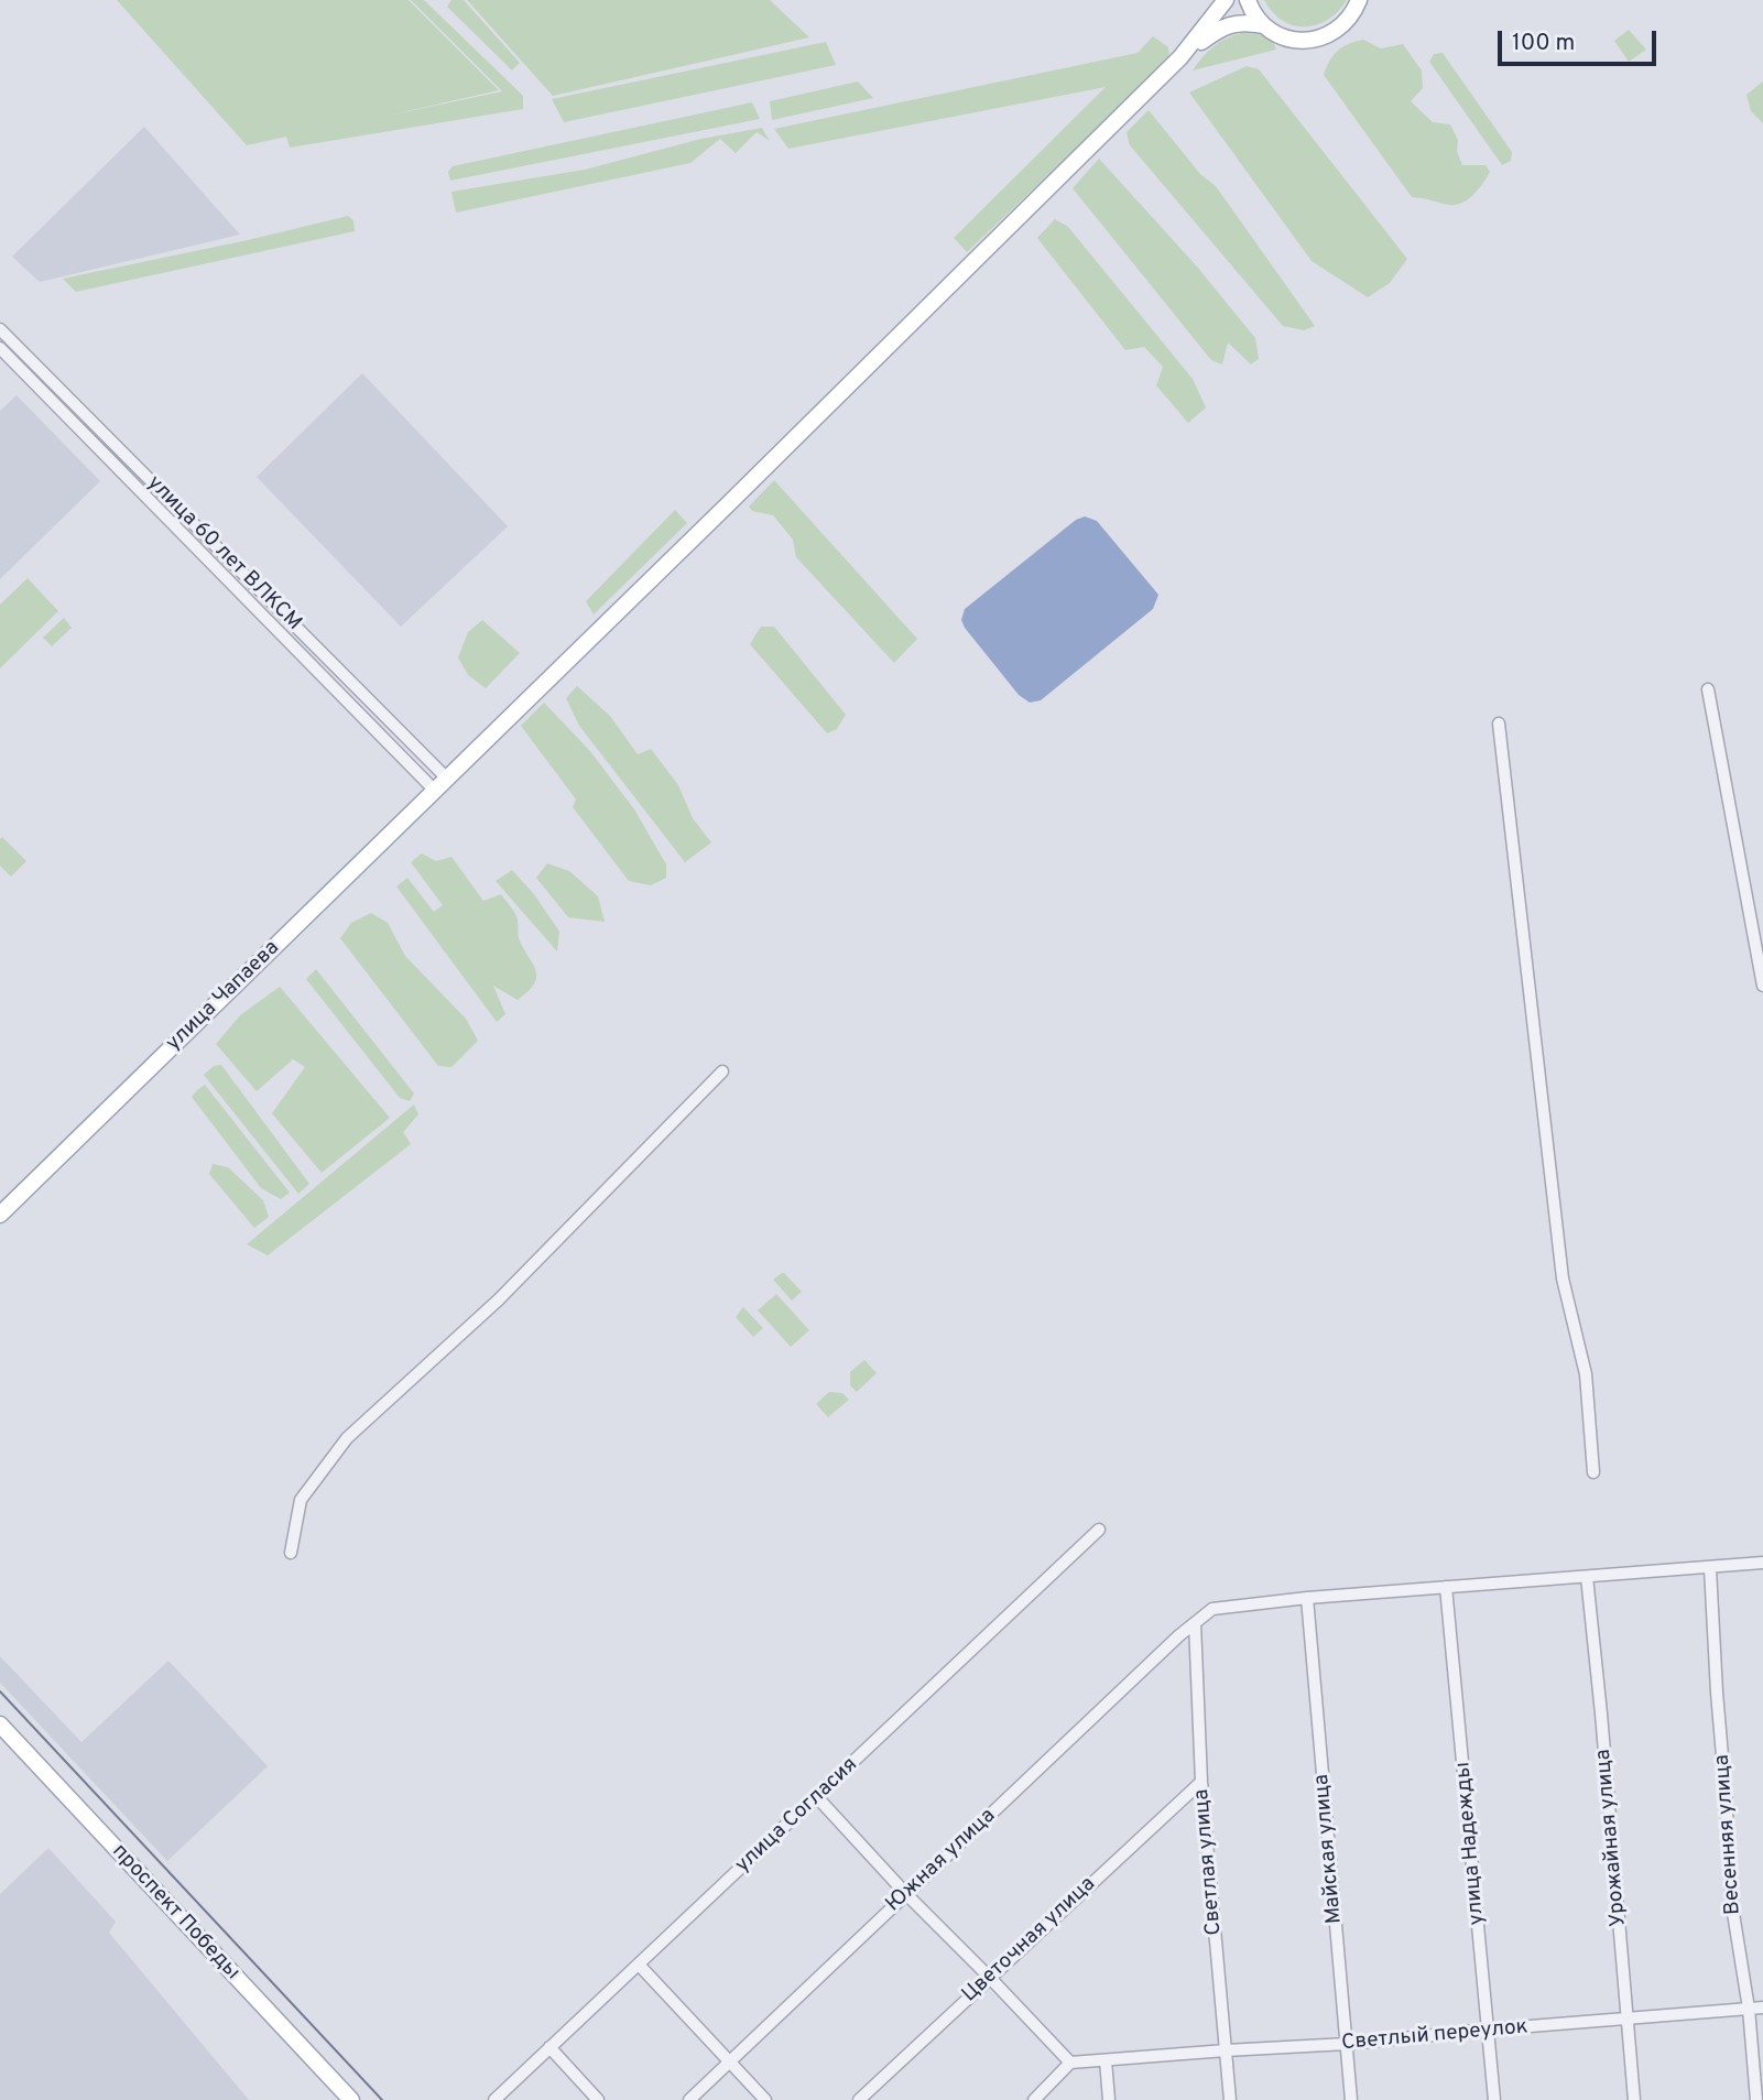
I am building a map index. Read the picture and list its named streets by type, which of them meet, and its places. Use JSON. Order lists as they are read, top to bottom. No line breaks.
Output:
{"streets":{"main road":["улица Чапаева","проспект Победы"],"street":["улица 60 лет ВЛКСМ","улица Согласия","Весенняя улица","Урожайная улица","улица Надежды","Майская улица","Южная улица","Светлая улица","Цветочная улица","Светлый переулок"]},"crossings":[["улица 60 лет ВЛКСМ","улица Чапаева"],["Весенняя улица","Южная улица"],["Весенняя улица","Светлый переулок"],["Урожайная улица","Южная улица"],["Урожайная улица","Светлый переулок"],["улица Надежды","Южная улица"],["улица Надежды","Светлый переулок"],["Майская улица","Южная улица"],["Майская улица","Светлый переулок"],["Южная улица","Светлая улица"],["Светлая улица","Цветочная улица"],["Светлая улица","Светлый переулок"]],"scale_bar":"100 m"}
